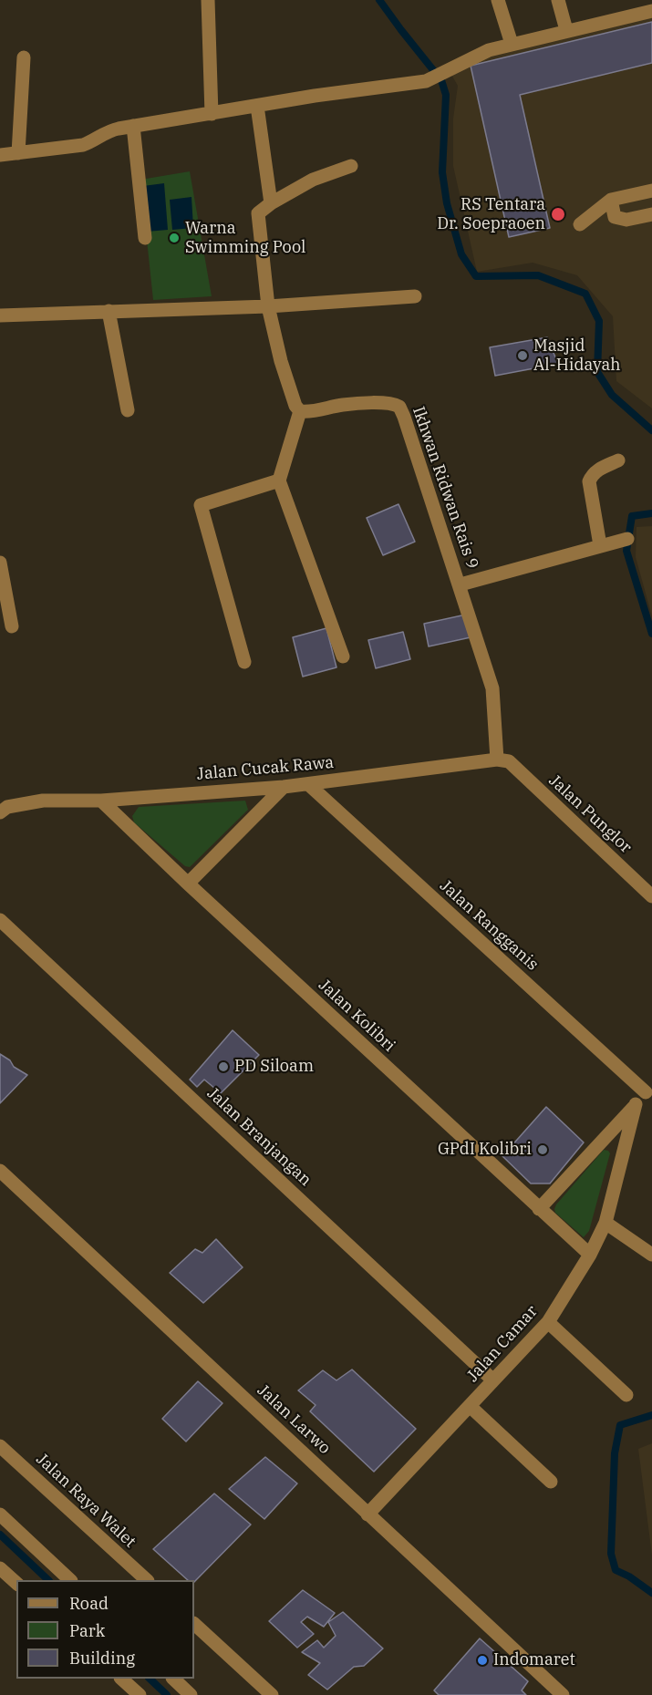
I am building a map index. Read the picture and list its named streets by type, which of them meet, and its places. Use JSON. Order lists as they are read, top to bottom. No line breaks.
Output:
{"streets":{"street":["Ikhwan Ridwan Rais 9","Jalan Cucak Rawa","Jalan Punglor","Jalan Rangganis","Jalan Kolibri","Jalan Branjangan","Jalan Camar","Jalan Larwo","Jalan Raya Walet"]},"crossings":[["Ikhwan Ridwan Rais 9","Jalan Cucak Rawa"],["Ikhwan Ridwan Rais 9","Jalan Punglor"],["Jalan Cucak Rawa","Jalan Punglor"],["Jalan Cucak Rawa","Jalan Rangganis"],["Jalan Cucak Rawa","Jalan Kolibri"],["Jalan Kolibri","Jalan Camar"],["Jalan Branjangan","Jalan Camar"],["Jalan Camar","Jalan Larwo"]],"places":["RS Tentara Dr. Soepraoen","Warna Swimming Pool","Masjid Al-Hidayah","PD Siloam","GPdI Kolibri","Indomaret"],"legend":["Road","Park","Building"]}
